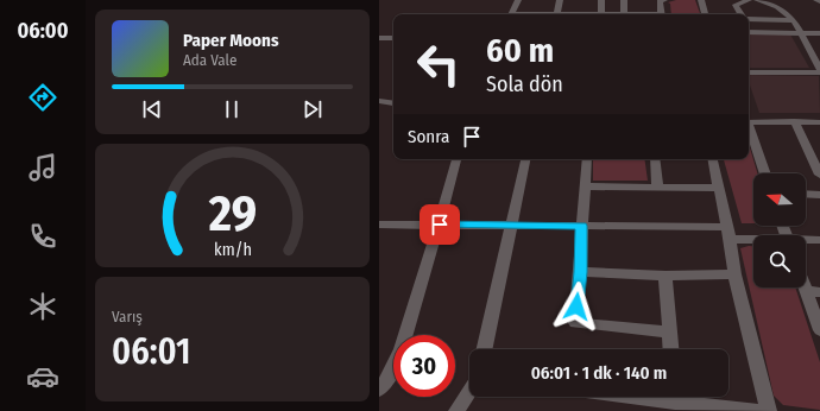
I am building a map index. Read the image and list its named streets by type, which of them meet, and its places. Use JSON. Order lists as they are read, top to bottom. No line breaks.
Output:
{"north":"left","page":{"tabs":"06:00","turn":["60 m","Sola dön"],"song":["Paper Moons","Ada Vale"],"then":"Sonra","tile":["Varış","06:01"],"limit":"30","trip":"06:01 · 1 dk · 140 m","gauge":["29","km/h"]}}
